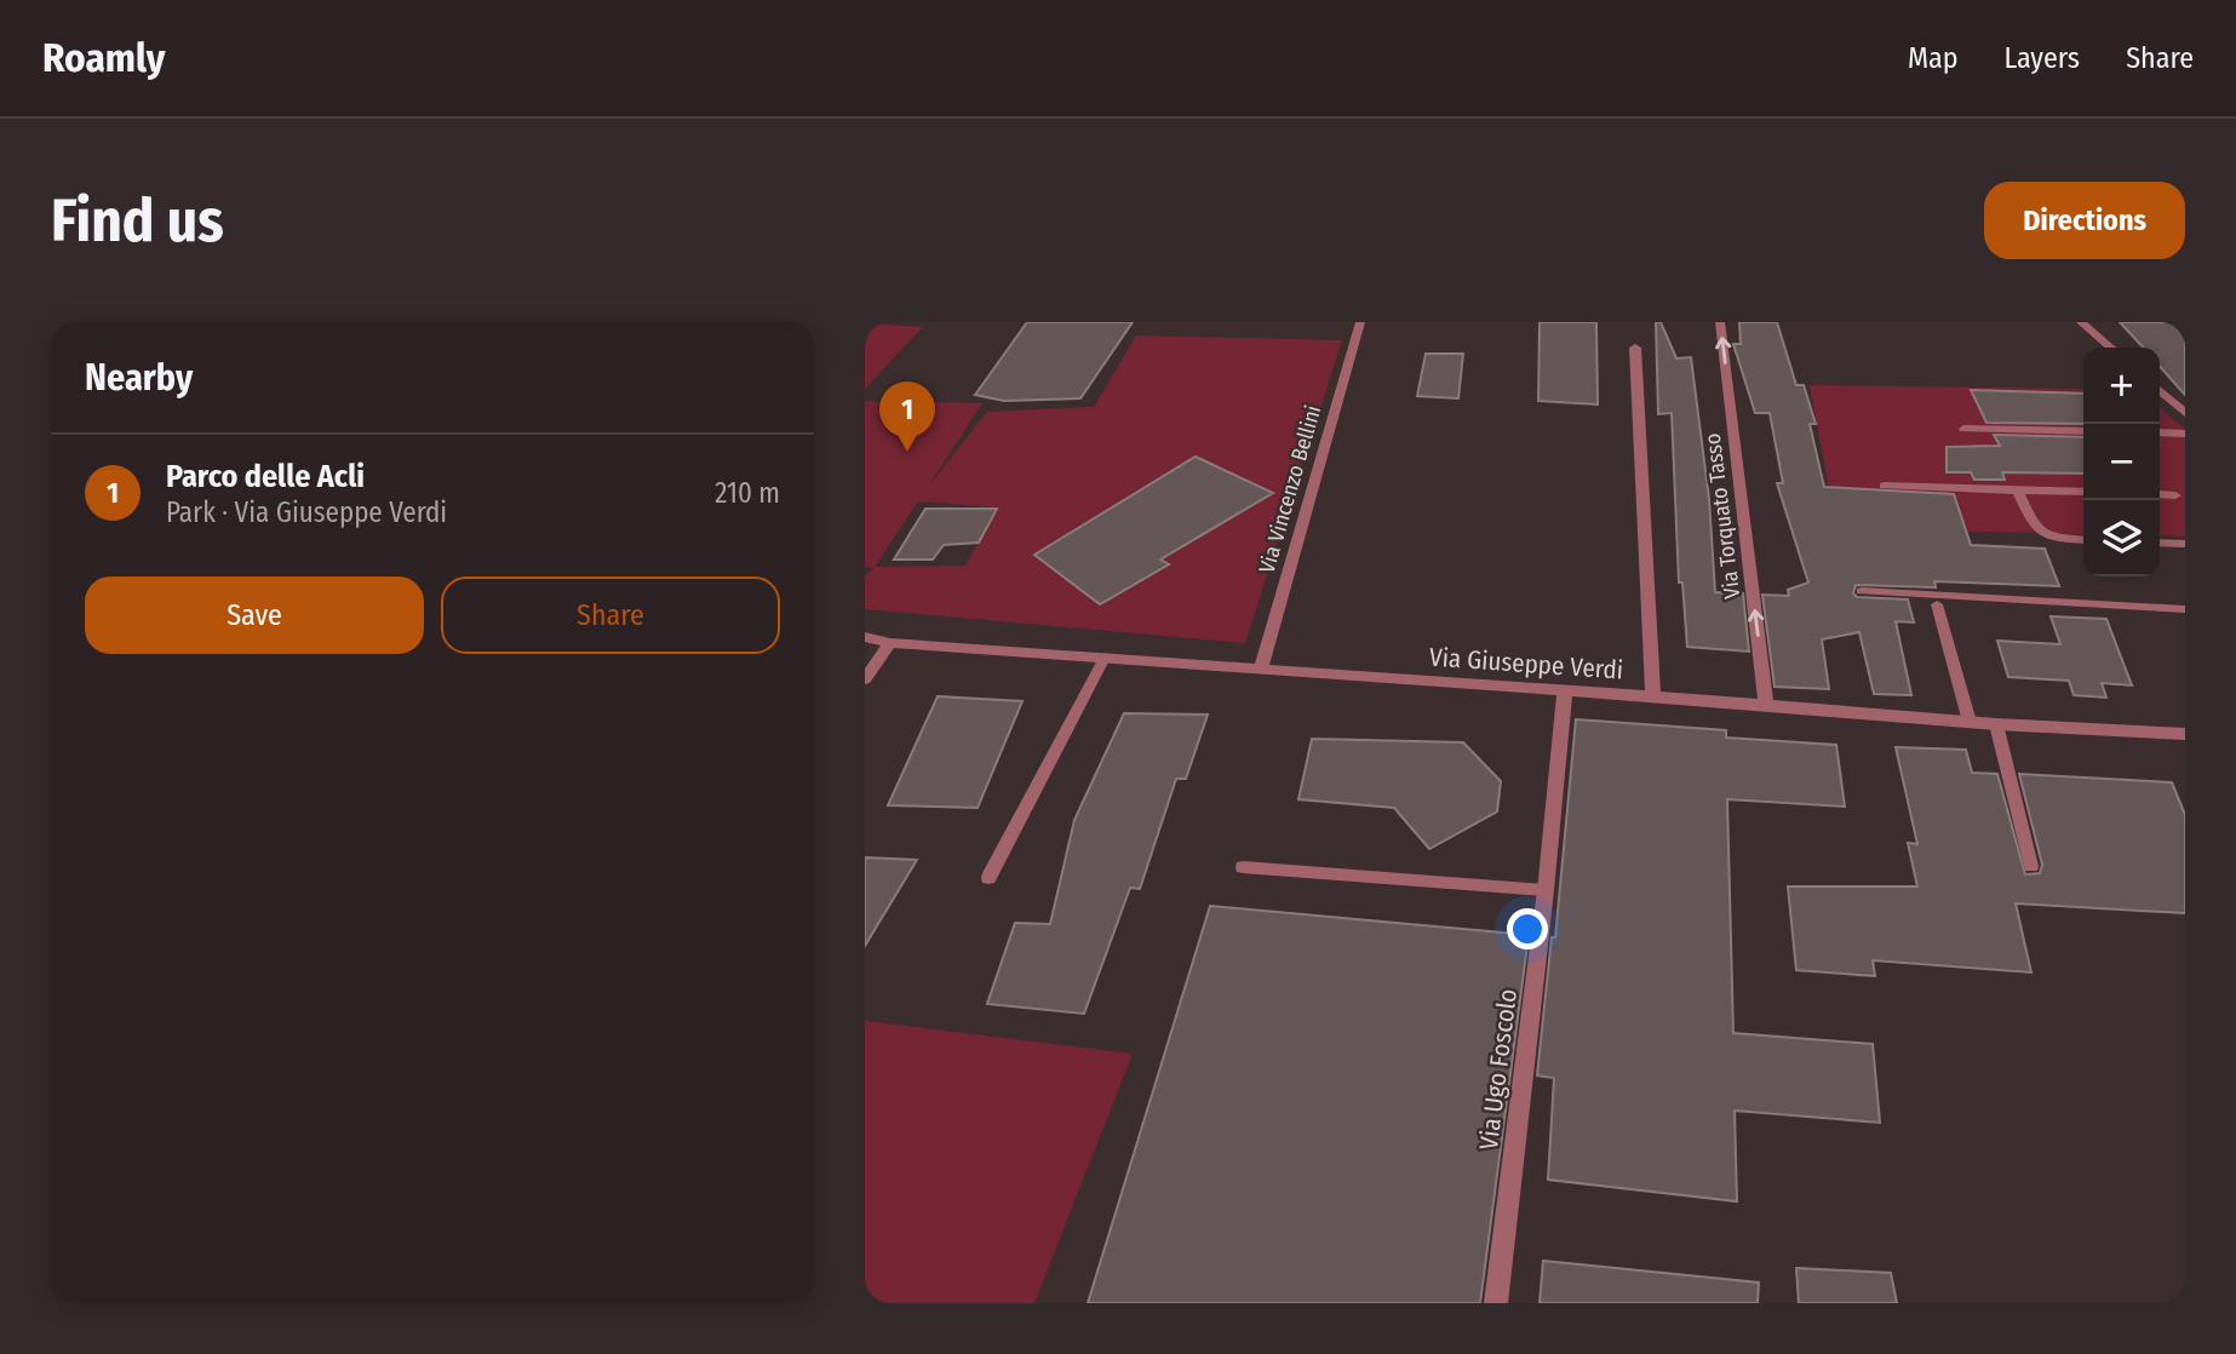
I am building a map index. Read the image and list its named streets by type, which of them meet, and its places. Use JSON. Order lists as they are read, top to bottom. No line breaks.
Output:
{"streets":{"street":["Via Vincenzo Bellini","Via Torquato Tasso","Via Giuseppe Verdi","Via Ugo Foscolo"]},"crossings":[["Via Vincenzo Bellini","Via Giuseppe Verdi"],["Via Torquato Tasso","Via Giuseppe Verdi"],["Via Giuseppe Verdi","Via Ugo Foscolo"]],"page":{"header":"Roamly","nav":["Map","Layers","Share"],"buttons":["Directions",["Save","Share"]],"title":"Find us","heading":"Nearby","map_buttons":["+","−"],"pins":"1","list":[{"mark":"1","name":"Parco delle Acli","note":"Park · Via Giuseppe Verdi","value":"210 m"}]}}
